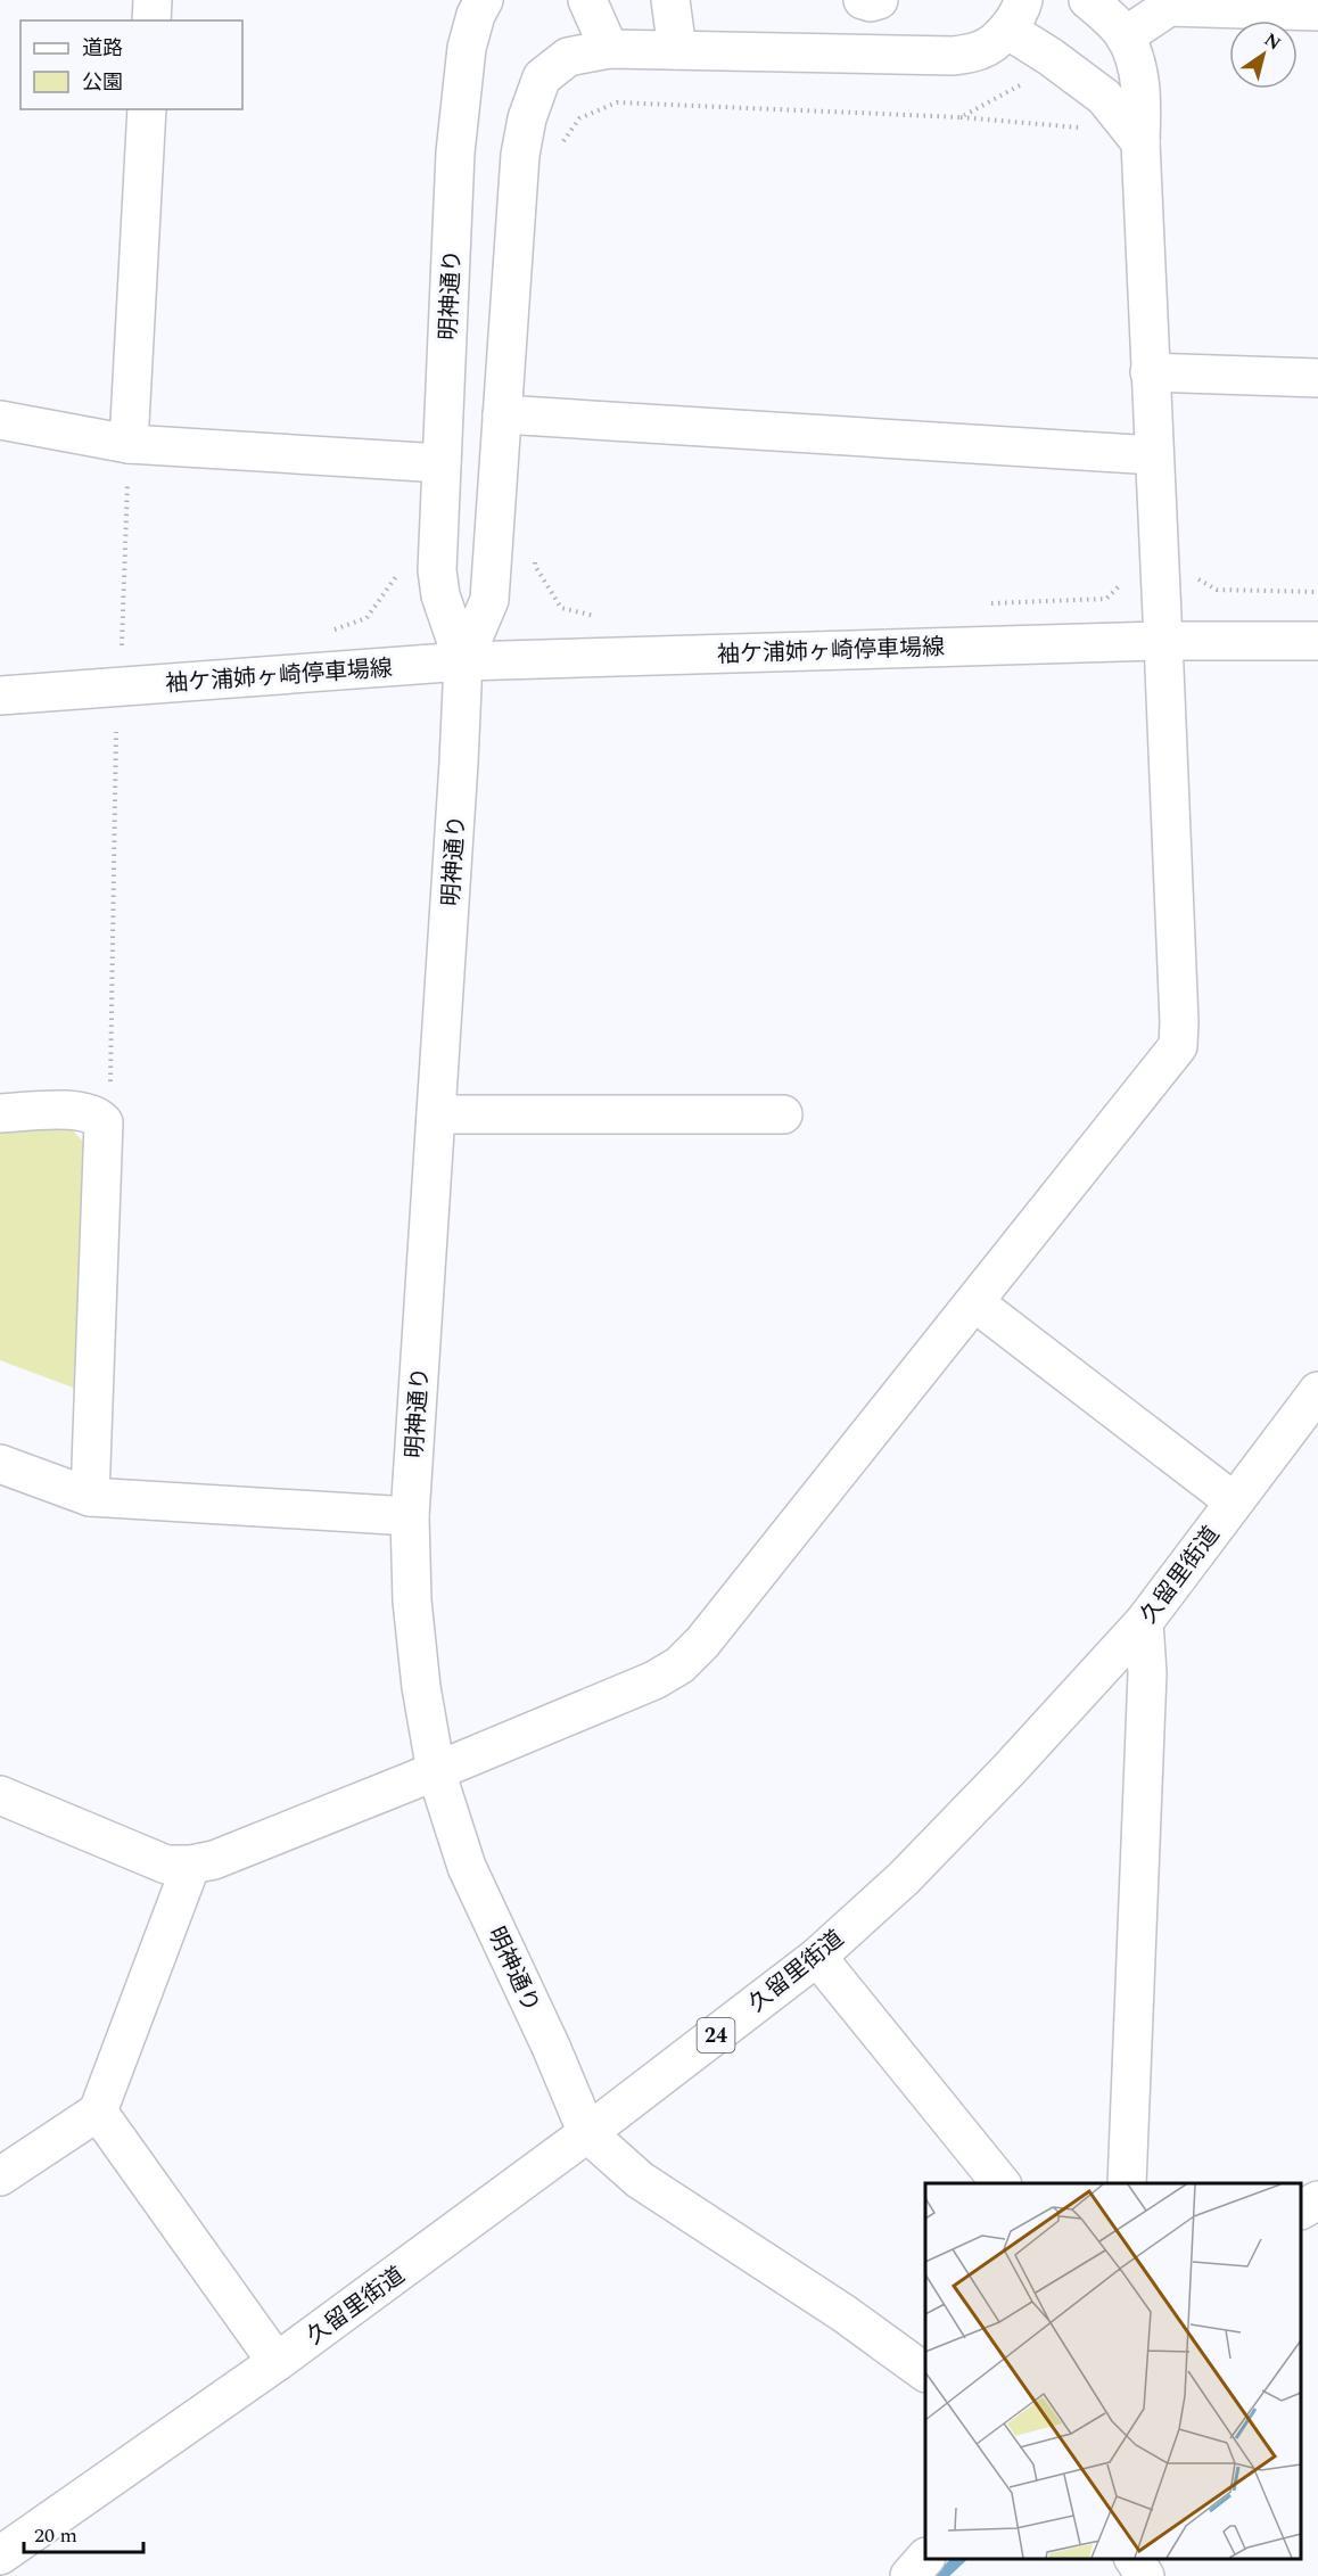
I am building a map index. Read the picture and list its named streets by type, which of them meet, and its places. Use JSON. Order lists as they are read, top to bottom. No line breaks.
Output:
{"streets":{"street":["明神通り","袖ケ浦姉ヶ崎停車場線","久留里街道","24"]},"crossings":[["明神通り","袖ケ浦姉ヶ崎停車場線"],["明神通り","久留里街道"]],"legend":["道路","公園"],"scale_bar":"20 m","north":"top right"}
